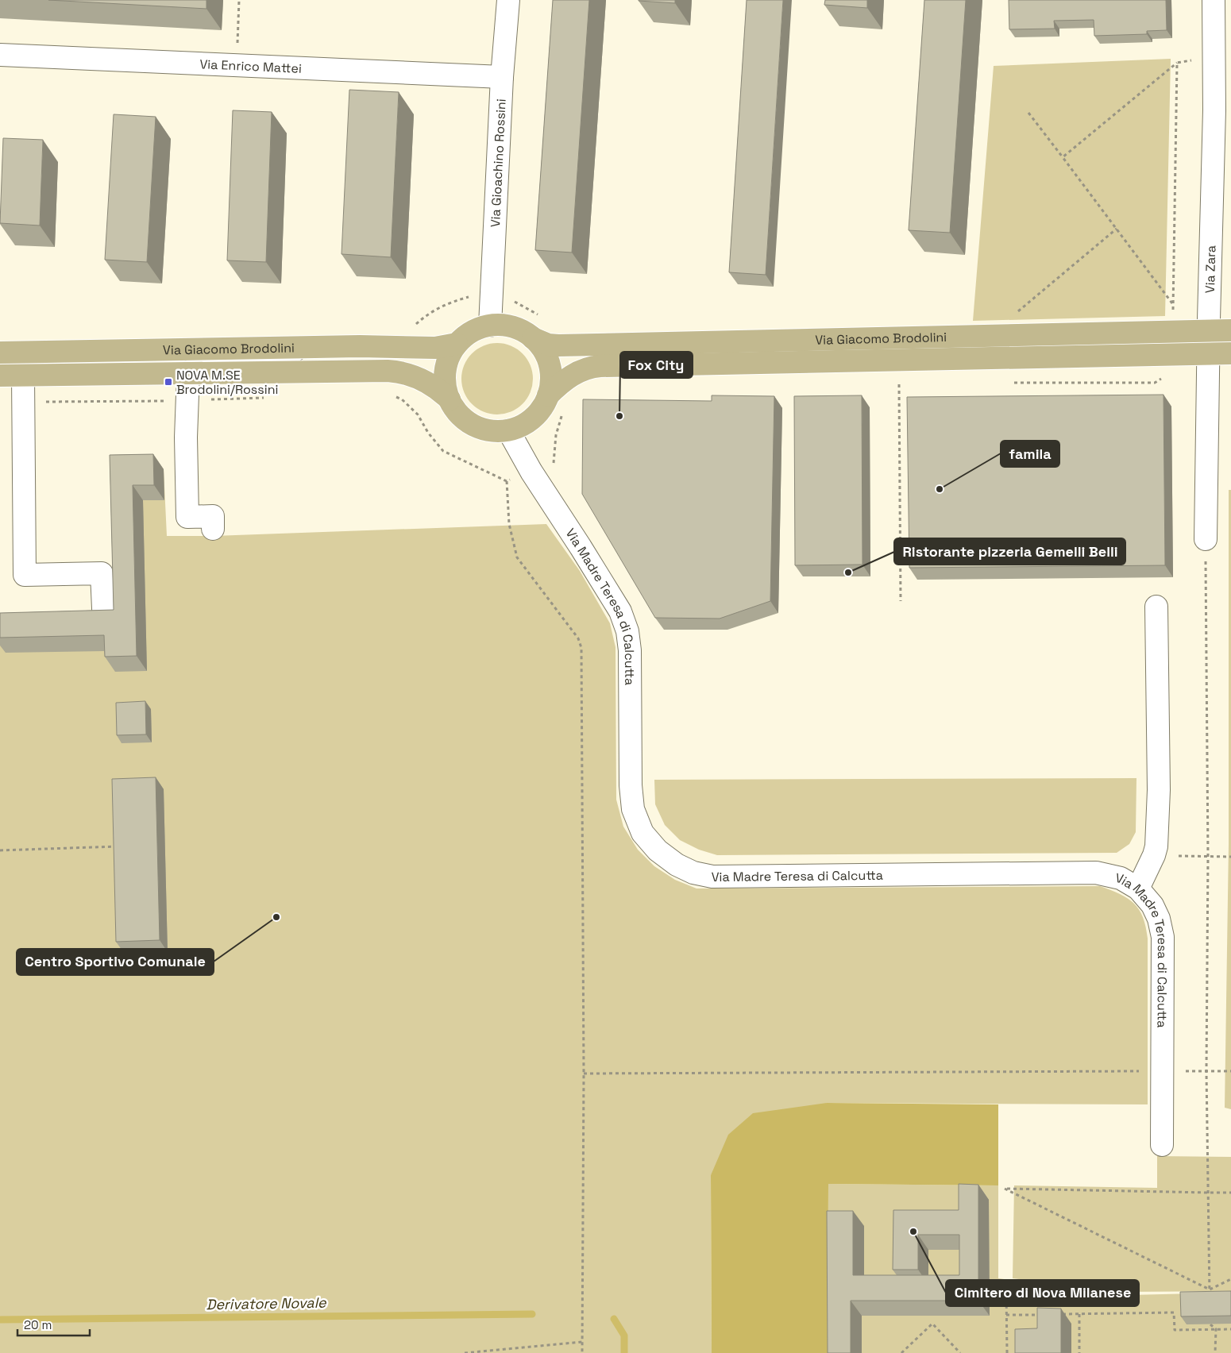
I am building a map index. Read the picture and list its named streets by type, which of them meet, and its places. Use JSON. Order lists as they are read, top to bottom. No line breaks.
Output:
{"streets":{"main road":["Via Giacomo Brodolini"],"street":["Via Enrico Mattei","Via Gioachino Rossini","Via Zara","Via Madre Teresa di Calcutta"]},"crossings":[["Via Enrico Mattei","Via Gioachino Rossini"],["Via Gioachino Rossini","Via Giacomo Brodolini"],["Via Gioachino Rossini","Via Madre Teresa di Calcutta"],["Via Zara","Via Giacomo Brodolini"],["Via Giacomo Brodolini","Via Madre Teresa di Calcutta"]],"water":["Derivatore Novale"],"places":{"transit":["NOVA M.SE Brodolini/Rossini"],"other":["Fox City","famila","Ristorante pizzeria Gemelli Belli","Centro Sportivo Comunale","Cimitero di Nova Milanese"]},"scale_bar":"20 m"}
